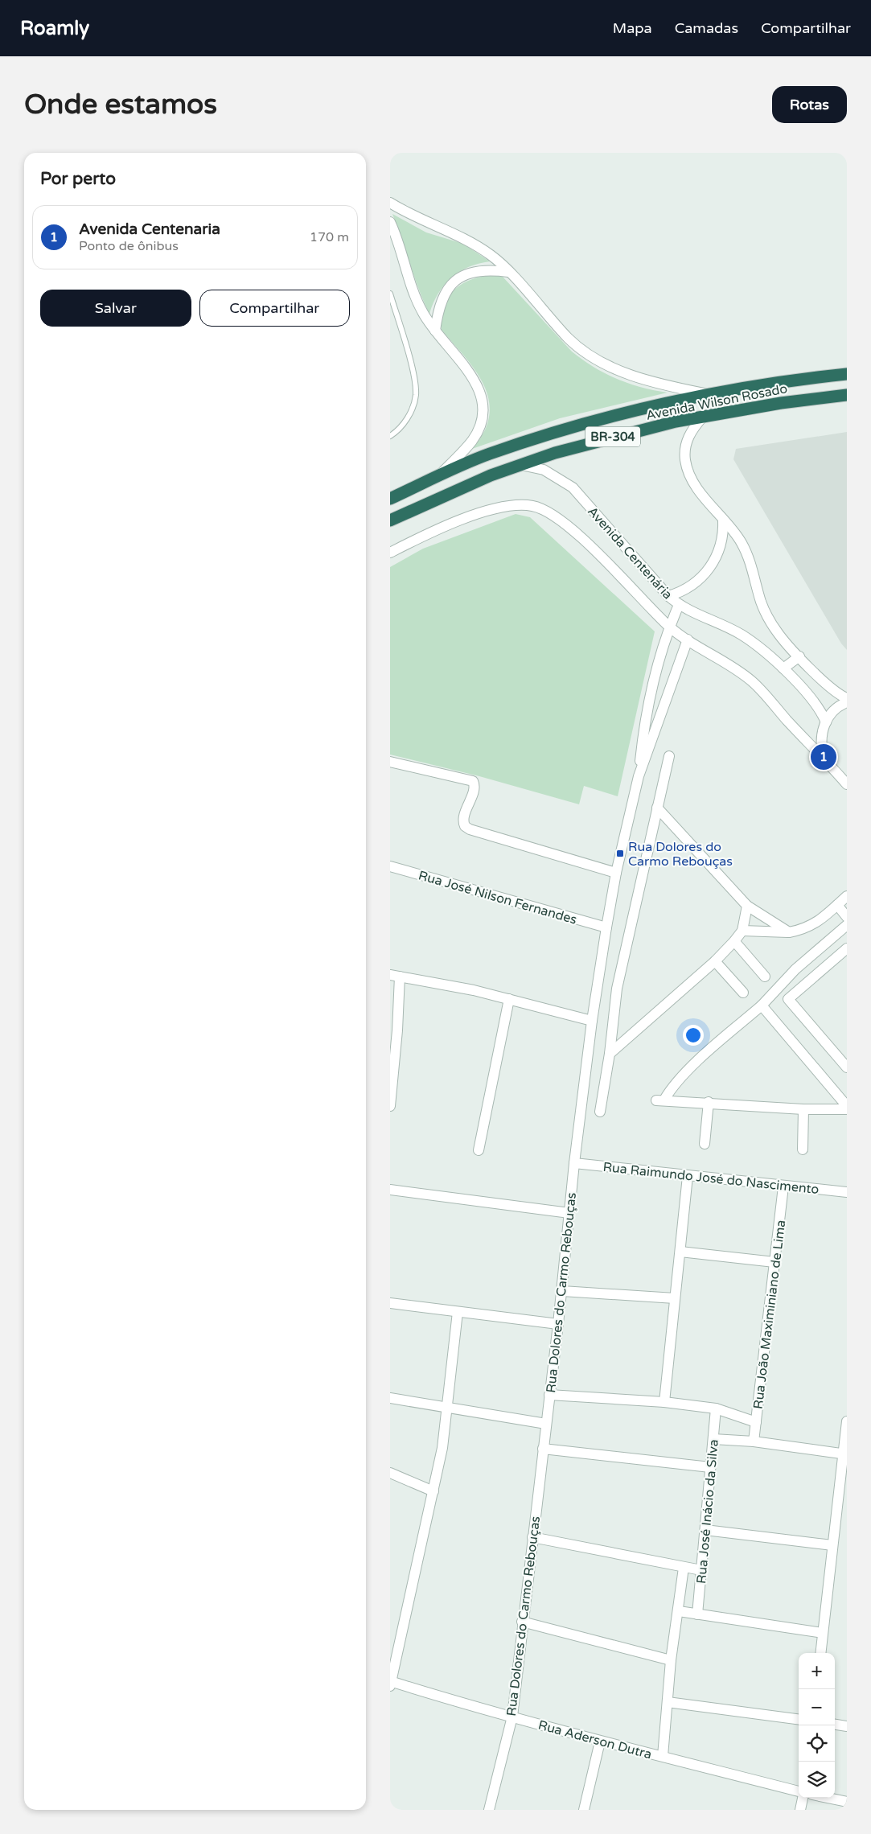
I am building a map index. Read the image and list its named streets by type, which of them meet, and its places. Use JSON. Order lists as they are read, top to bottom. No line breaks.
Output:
{"streets":{"highway":["Avenida Wilson Rosado","BR-304"],"street":["Avenida Centenária","Rua José Nilson Fernandes","Rua Raimundo José do Nascimento","Rua Dolores do Carmo Rebouças","Rua João Maximiniano de Lima","Rua José Inácio da Silva","Rua Aderson Dutra"]},"crossings":[["Avenida Wilson Rosado","Avenida Centenária"],["Avenida Centenária","Rua Dolores do Carmo Rebouças"],["Rua José Nilson Fernandes","Rua Dolores do Carmo Rebouças"],["Rua Raimundo José do Nascimento","Rua Dolores do Carmo Rebouças"],["Rua Raimundo José do Nascimento","Rua João Maximiniano de Lima"],["Rua Dolores do Carmo Rebouças","Rua Aderson Dutra"],["Rua José Inácio da Silva","Rua Aderson Dutra"]],"places":{"transit":["Rua Dolores do Carmo Rebouças"]},"page":{"header":"Roamly","nav":["Mapa","Camadas","Compartilhar"],"buttons":["Rotas",["Salvar","Compartilhar"]],"title":"Onde estamos","heading":"Por perto","list":[{"mark":"1","name":"Avenida Centenaria","note":"Ponto de ônibus","value":"170 m"}],"pins":"1","map_buttons":["+","−"]}}
